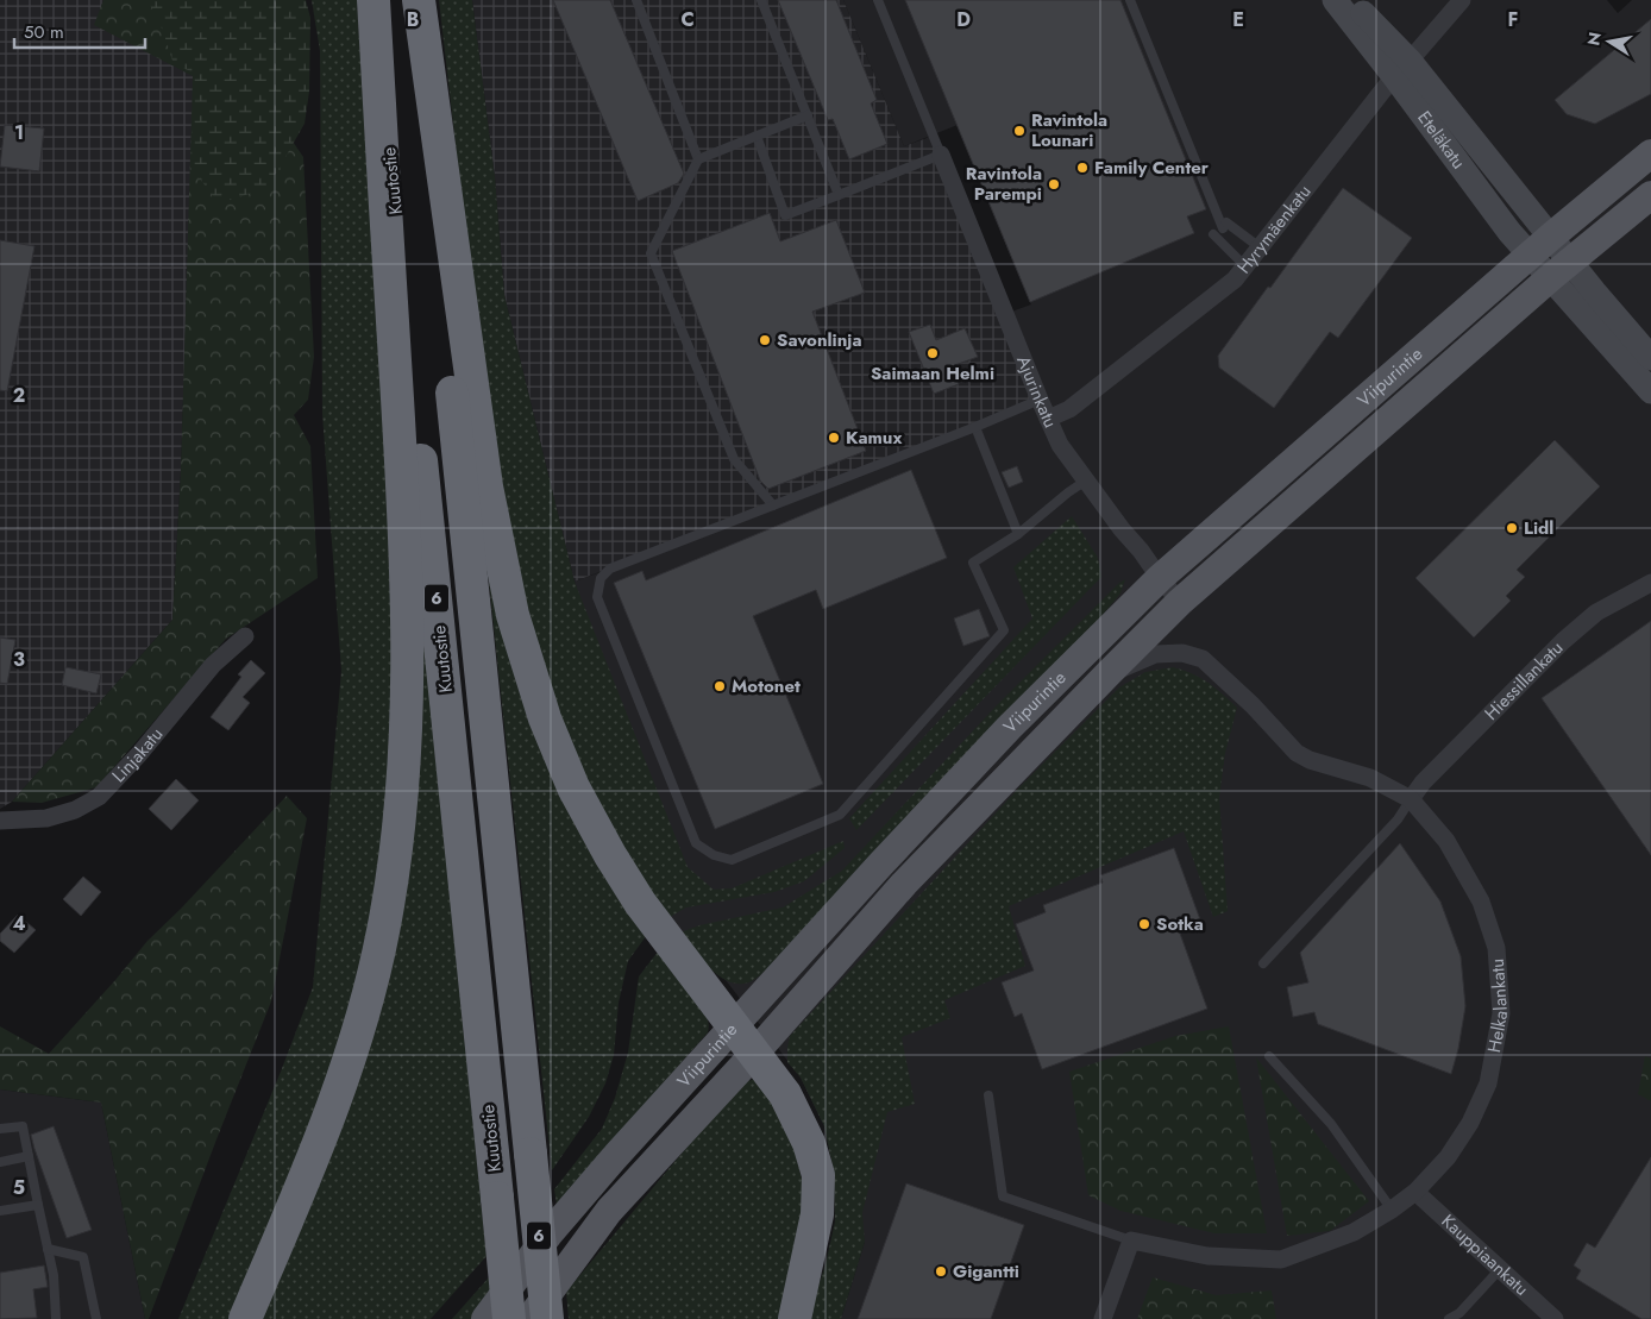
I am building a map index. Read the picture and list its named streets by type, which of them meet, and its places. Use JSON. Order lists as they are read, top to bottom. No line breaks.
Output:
{"streets":{"highway":["Kuutostie","6"],"main road":["Eteläkatu","Viipurintie"],"street":["Hyrymäenkatu","Ajurinkatu","Hiessillankatu","Linjakatu","Helkalankatu","Kauppiaankatu"]},"crossings":[["Eteläkatu","Hyrymäenkatu"],["Eteläkatu","Viipurintie"],["Hyrymäenkatu","Ajurinkatu"],["Viipurintie","Ajurinkatu"],["Viipurintie","Helkalankatu"],["Hiessillankatu","Helkalankatu"],["Helkalankatu","Kauppiaankatu"]],"places":["Ravintola Lounari","Family Center","Ravintola Parempi","Savonlinja","Saimaan Helmi","Kamux","Lidl","Motonet","Sotka","Gigantti"],"scale_bar":"50 m","north":"left","grid":{"columns":["B","C","D","E","F"],"rows":["1","2","3","4","5"]}}
